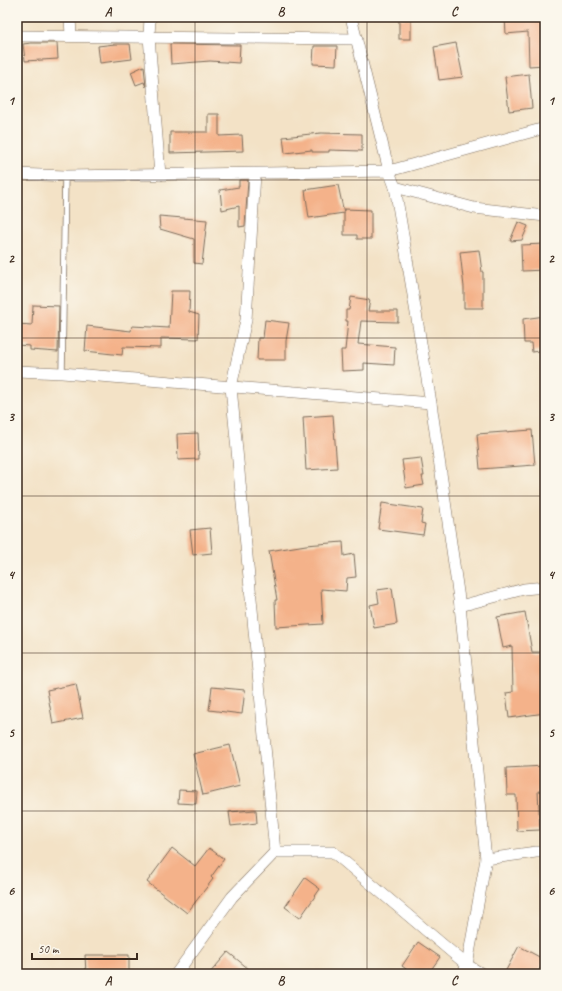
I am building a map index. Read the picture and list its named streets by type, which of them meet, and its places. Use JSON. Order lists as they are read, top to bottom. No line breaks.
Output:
{"scale_bar":"50 m","grid":{"columns":["A","B","C"],"rows":["1","2","3","4","5","6"]}}
